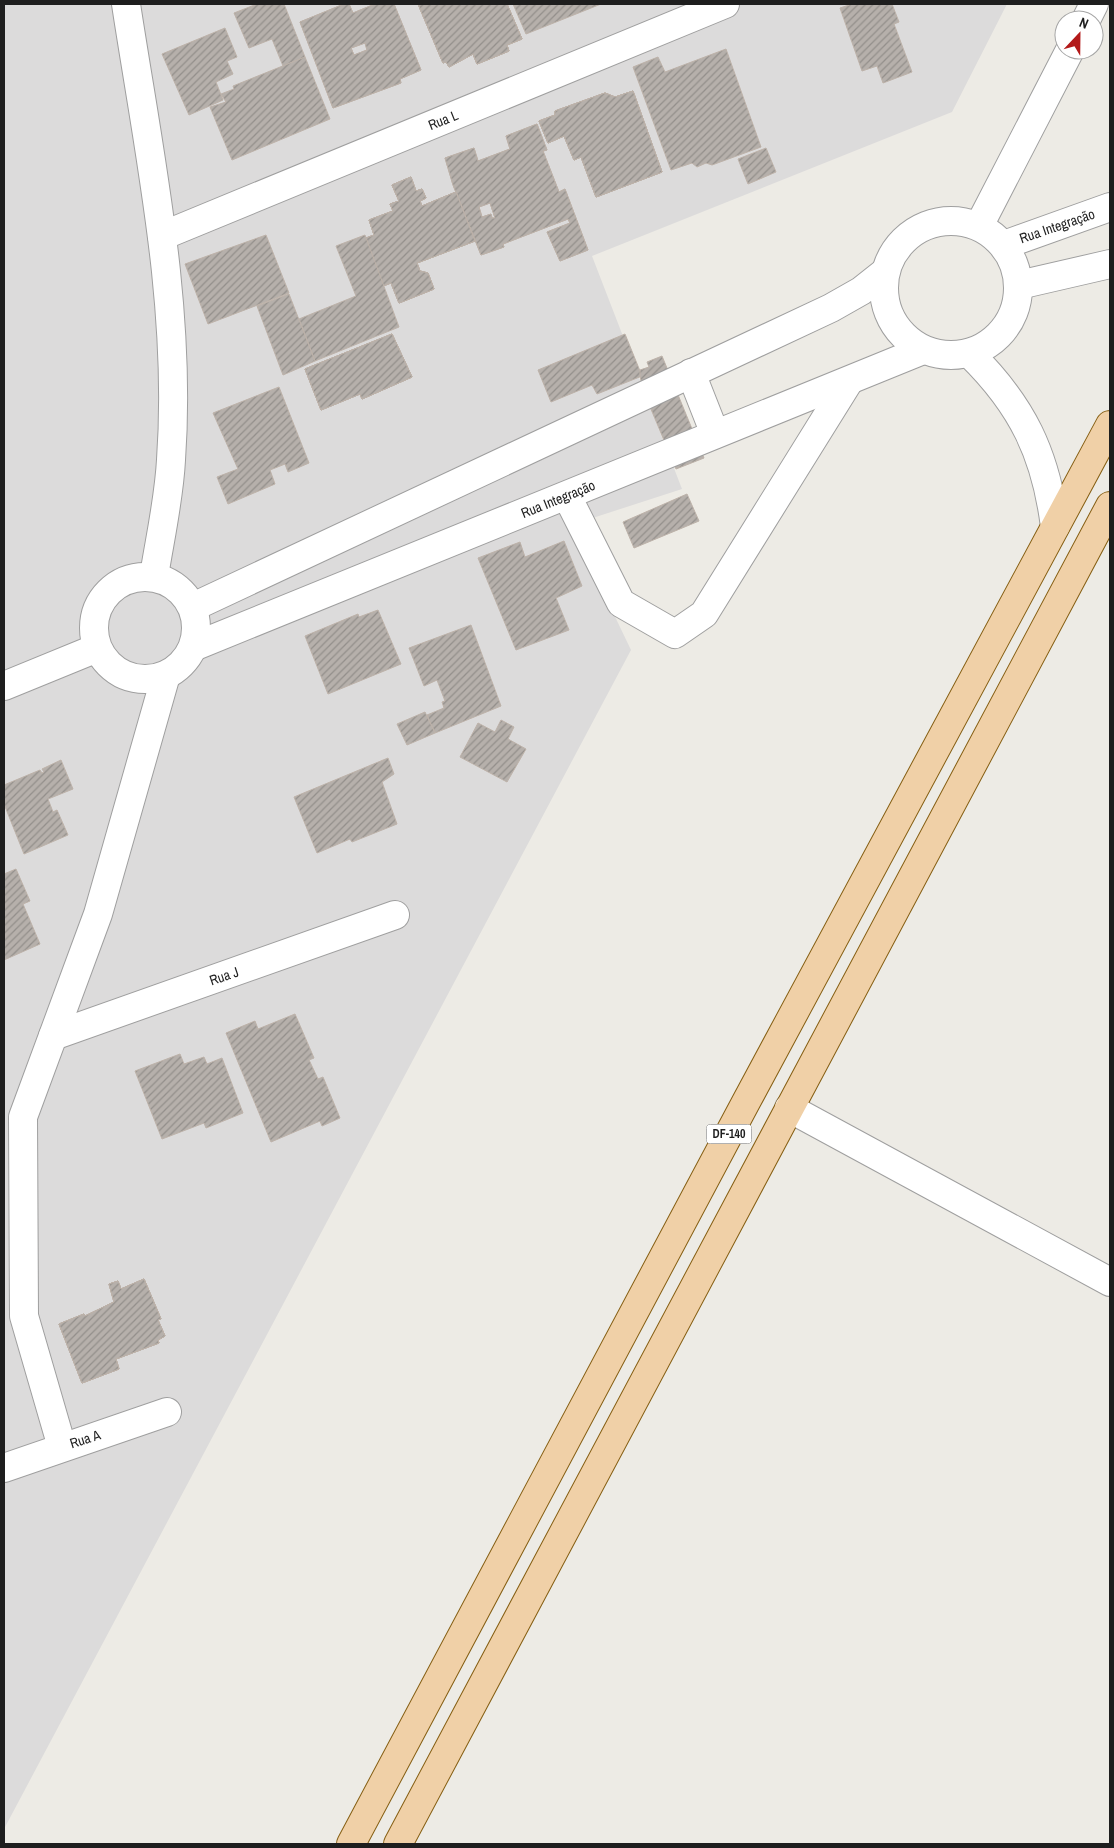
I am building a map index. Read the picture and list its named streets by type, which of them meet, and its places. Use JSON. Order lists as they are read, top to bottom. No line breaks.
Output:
{"streets":{"main road":["DF-140"],"street":["Rua L","Rua Integração","Rua J","Rua A"]},"north":"top"}
